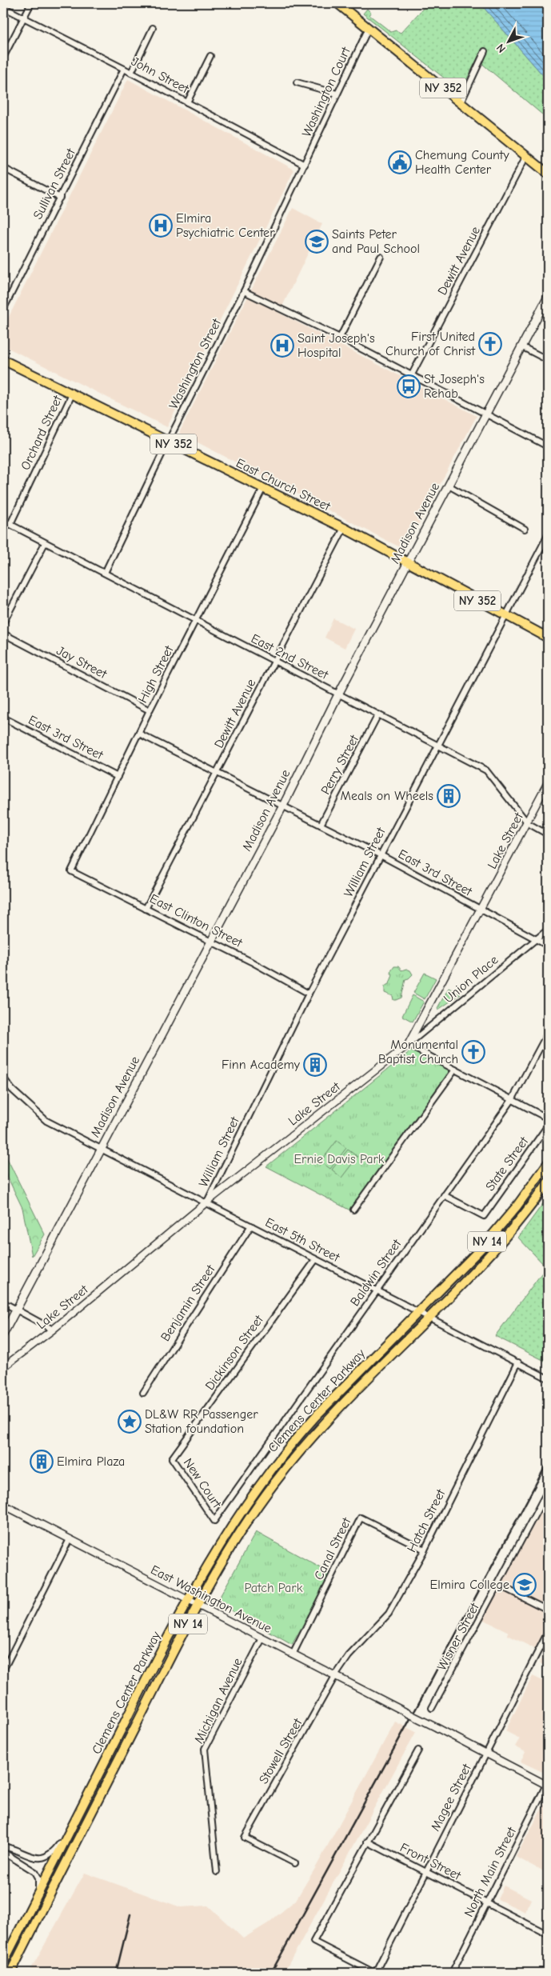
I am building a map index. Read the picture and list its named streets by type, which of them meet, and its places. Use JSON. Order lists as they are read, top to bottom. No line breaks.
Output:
{"streets":{"main road":["NY 352","East Church Street","Madison Avenue","NY 14","Clemens Center Parkway"],"street":["John Street","Washington Court","Sullivan Street","Dewitt Avenue","Washington Street","Orchard Street","East 2nd Street","Jay Street","High Street","East 3rd Street","Perry Street","Lake Street","William Street","East Clinton Street","Union Place","State Street","East 5th Street","Baldwin Street","Benjamin Street","Dickinson Street","New Court","Hatch Street","Canal Street","East Washington Avenue","Wisner Street","Michigan Avenue","Stowell Street","Magee Street","Front Street","North Main Street"]},"crossings":[["John Street","Washington Court"],["John Street","Sullivan Street"],["John Street","Washington Street"],["NY 352","Washington Court"],["NY 352","Dewitt Avenue"],["Washington Court","Washington Street"],["Dewitt Avenue","East Church Street"],["Dewitt Avenue","East 2nd Street"],["Dewitt Avenue","East 3rd Street"],["Dewitt Avenue","East Clinton Street"],["Washington Street","East Church Street"],["Washington Street","East 2nd Street"],["Orchard Street","East Church Street"],["Orchard Street","East 2nd Street"],["East Church Street","Madison Avenue"],["East Church Street","High Street"],["East Church Street","William Street"],["Madison Avenue","East 2nd Street"],["Madison Avenue","East 3rd Street"],["Madison Avenue","East Clinton Street"],["Madison Avenue","East 5th Street"],["East 2nd Street","High Street"],["East 2nd Street","Perry Street"],["East 2nd Street","Lake Street"],["East 2nd Street","William Street"],["Jay Street","High Street"],["High Street","East 3rd Street"],["High Street","East Clinton Street"],["East 3rd Street","Perry Street"],["East 3rd Street","Lake Street"],["East 3rd Street","William Street"],["East 3rd Street","Union Place"],["Lake Street","William Street"],["Lake Street","Union Place"],["Lake Street","East 5th Street"],["William Street","East Clinton Street"],["William Street","East 5th Street"],["State Street","Baldwin Street"],["East 5th Street","Baldwin Street"],["East 5th Street","Benjamin Street"],["East 5th Street","Dickinson Street"],["East 5th Street","Clemens Center Parkway"],["East 5th Street","Hatch Street"],["Baldwin Street","New Court"],["Dickinson Street","New Court"],["Clemens Center Parkway","East Washington Avenue"],["Hatch Street","Canal Street"],["Hatch Street","East Washington Avenue"],["Hatch Street","Stowell Street"],["Canal Street","East Washington Avenue"],["East Washington Avenue","Michigan Avenue"],["East Washington Avenue","Stowell Street"],["East Washington Avenue","Magee Street"],["East Washington Avenue","North Main Street"],["Magee Street","Front Street"],["Front Street","North Main Street"]],"parks":["Ernie Davis Park","Patch Park"],"places":{"public building":["Chemung County Health Center"],"hospital":["Elmira Psychiatric Center","Saint Joseph's Hospital"],"school or university":["Saints Peter and Paul School","Elmira College"],"church":["First United Church of Christ","Monumental Baptist Church"],"bus stop":["St Joseph's Rehab"],"building":["Meals on Wheels","Finn Academy","Elmira Plaza"],"place":["DL&W RR Passenger Station foundation"]},"north":"bottom left"}
